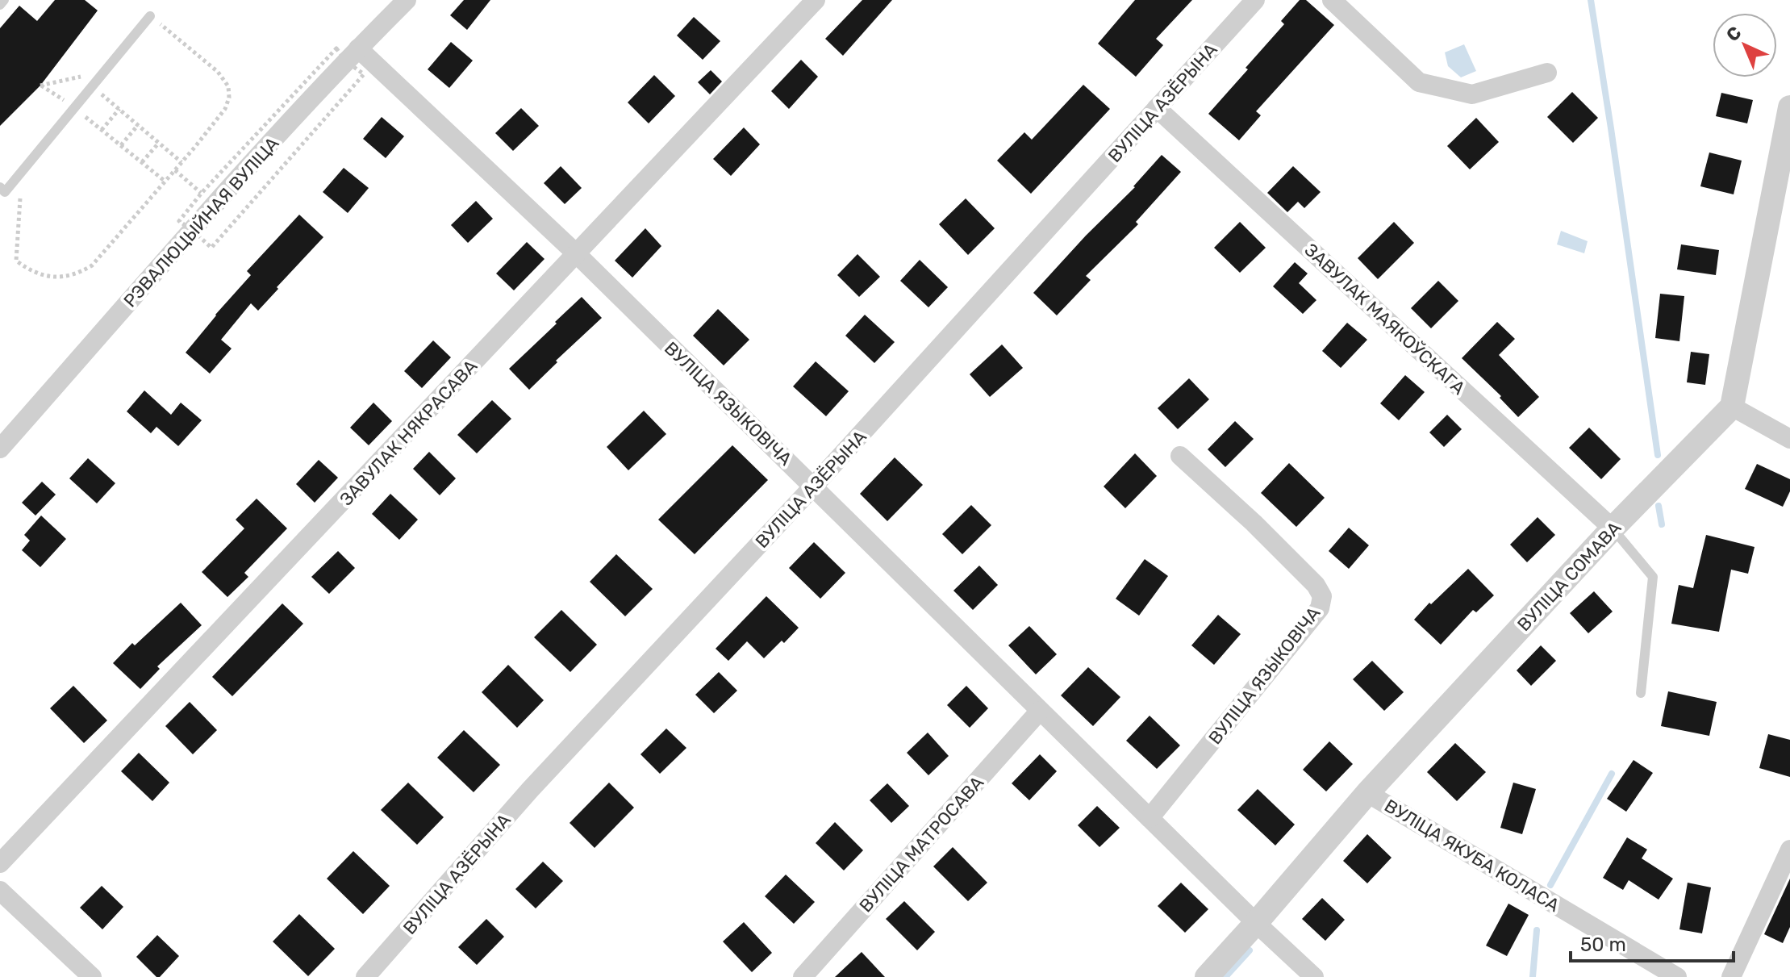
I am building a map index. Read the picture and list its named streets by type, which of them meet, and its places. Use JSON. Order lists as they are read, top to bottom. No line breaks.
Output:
{"streets":{"street":["ВУЛІЦА АЗЁРЫНА","РЭВАЛЮЦЫЙНАЯ ВУЛІЦА","ЗАВУЛАК МАЯКОЎСКАГА","ВУЛІЦА ЯЗЫКОВІЧА","ЗАВУЛАК НЯКРАСАВА","ВУЛІЦА СОМАВА","ВУЛІЦА МАТРОСАВА","ВУЛІЦА ЯКУБА КОЛАСА"]},"crossings":[["ВУЛІЦА АЗЁРЫНА","ЗАВУЛАК МАЯКОЎСКАГА"],["ВУЛІЦА АЗЁРЫНА","ВУЛІЦА ЯЗЫКОВІЧА"],["РЭВАЛЮЦЫЙНАЯ ВУЛІЦА","ВУЛІЦА ЯЗЫКОВІЧА"],["ЗАВУЛАК МАЯКОЎСКАГА","ВУЛІЦА СОМАВА"],["ВУЛІЦА ЯЗЫКОВІЧА","ЗАВУЛАК НЯКРАСАВА"],["ВУЛІЦА ЯЗЫКОВІЧА","ВУЛІЦА СОМАВА"],["ВУЛІЦА ЯЗЫКОВІЧА","ВУЛІЦА МАТРОСАВА"],["ВУЛІЦА СОМАВА","ВУЛІЦА ЯКУБА КОЛАСА"]],"scale_bar":"50 m","north":"top left"}
